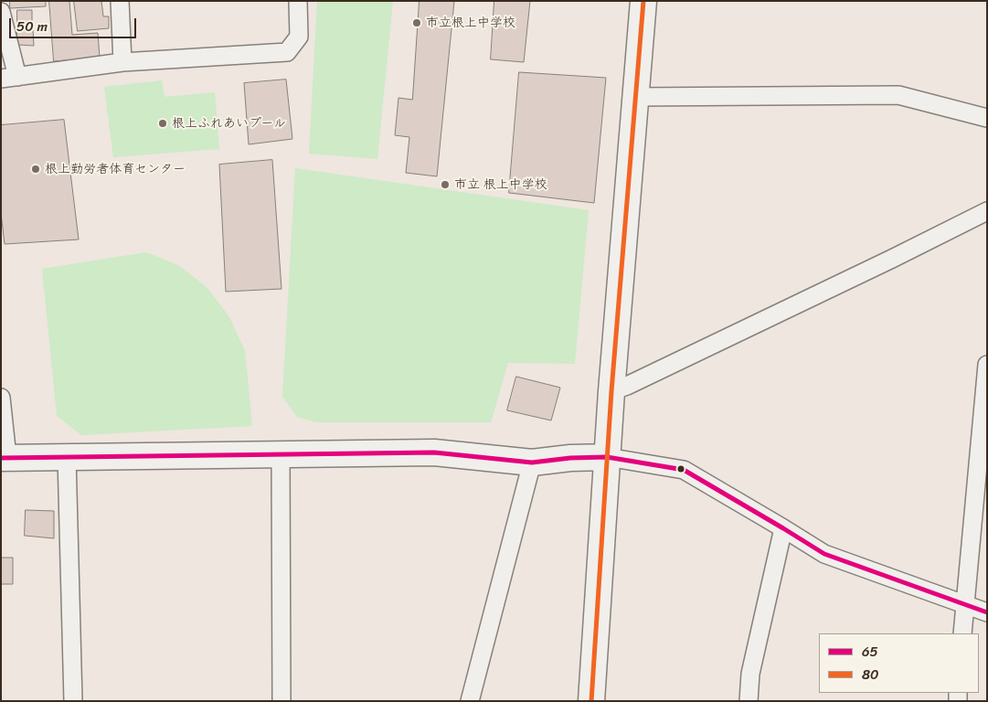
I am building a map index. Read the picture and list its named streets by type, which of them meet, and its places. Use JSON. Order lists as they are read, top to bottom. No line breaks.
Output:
{"places":["市立根上中学校","根上ふれあいプール","根上勤労者体育センター","市立 根上中学校"],"lines":["transit line 80","transit line 65"],"legend":["65","80"],"scale_bar":"50 m"}
